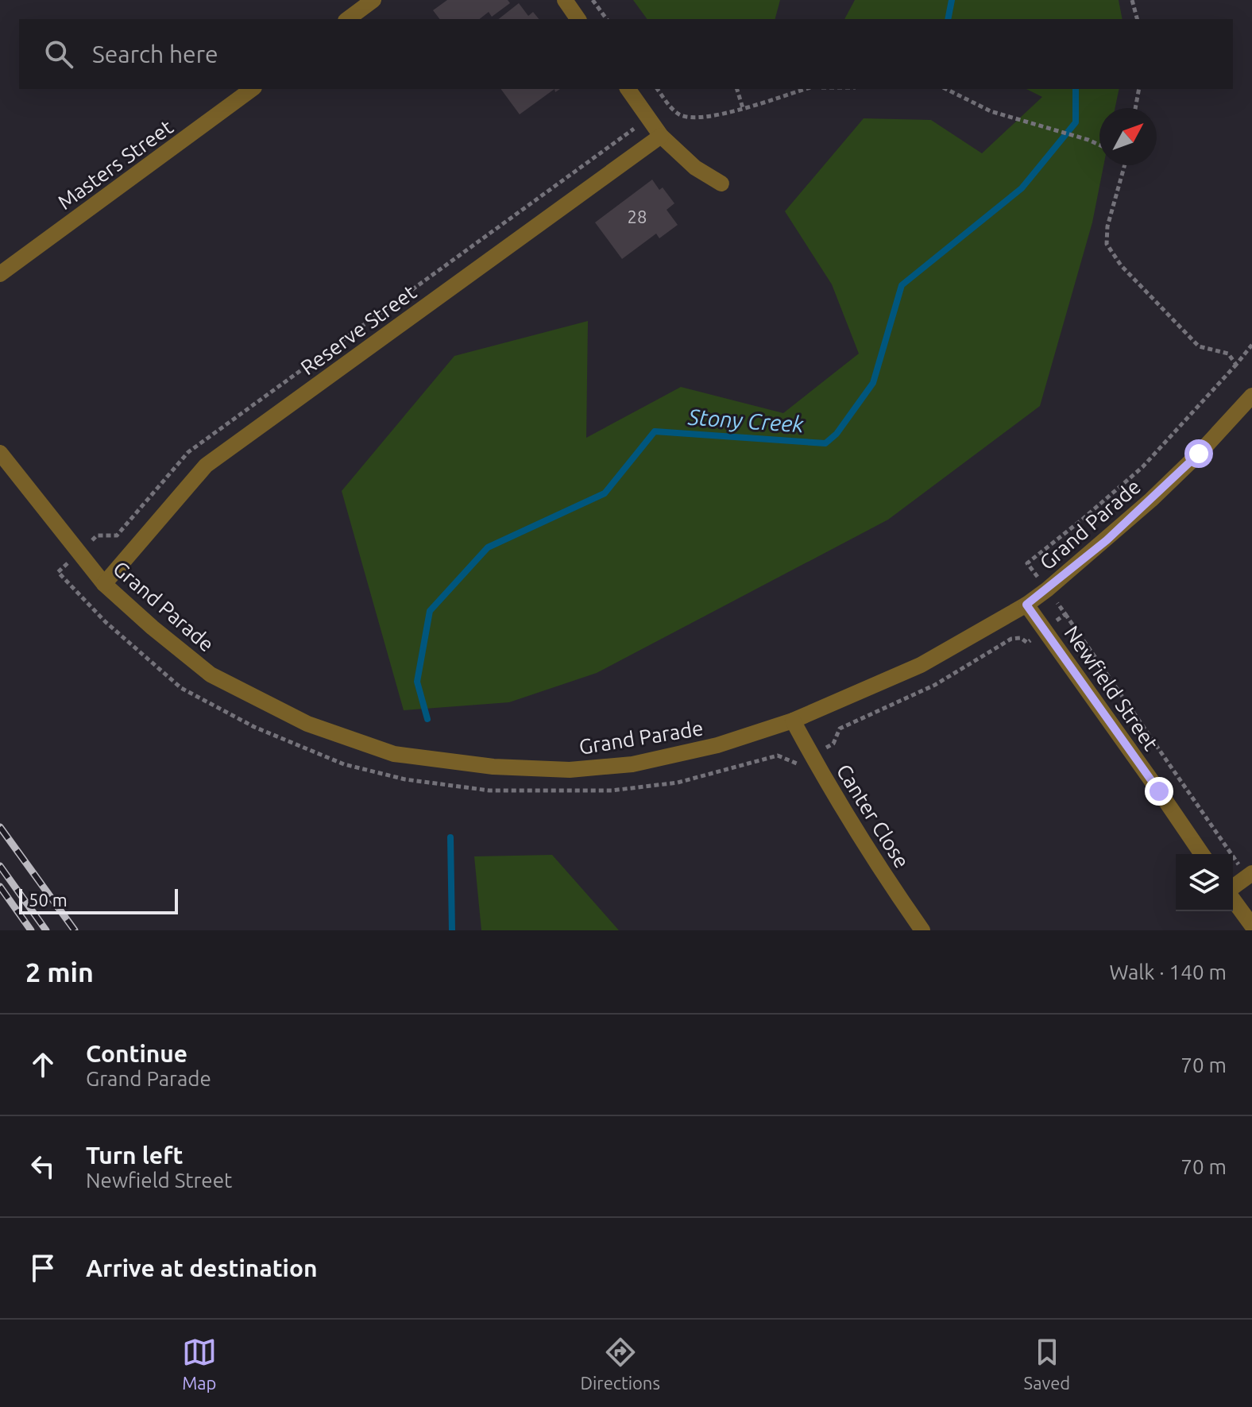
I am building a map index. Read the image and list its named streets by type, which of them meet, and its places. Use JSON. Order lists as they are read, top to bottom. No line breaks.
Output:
{"streets":{"street":["Masters Street","Reserve Street","Grand Parade","Newfield Street","Canter Close"]},"crossings":[["Reserve Street","Grand Parade"],["Grand Parade","Newfield Street"],["Grand Parade","Canter Close"]],"water":["Stony Creek"],"house_numbers":["28"],"scale_bar":"50 m","north":"top right","page":{"search":"Search here","scale":"50 m","heading":["2 min","Walk · 140 m"],"list":[["Continue","Grand Parade","70 m"],["Turn left","Newfield Street","70 m"],"Arrive at destination"],"nav":["Map","Directions","Saved"]}}
